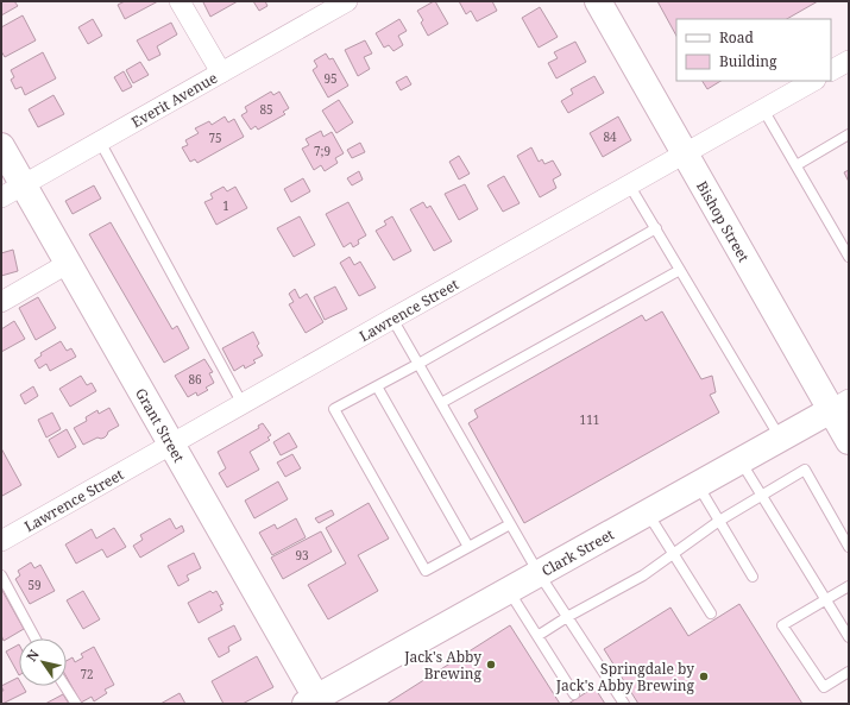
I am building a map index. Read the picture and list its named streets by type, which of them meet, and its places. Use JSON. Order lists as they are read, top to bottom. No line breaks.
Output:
{"streets":{"street":["Everit Avenue","Bishop Street","Lawrence Street","Grant Street","Clark Street"]},"crossings":[["Everit Avenue","Grant Street"],["Bishop Street","Lawrence Street"],["Bishop Street","Clark Street"],["Lawrence Street","Grant Street"],["Grant Street","Clark Street"]],"places":["Jack's Abby Brewing","Springdale by Jack's Abby Brewing"],"house_numbers":["95","85","84","75","7;9","1","86","111","93","59","72"],"legend":["Road","Building"],"north":"top left"}
